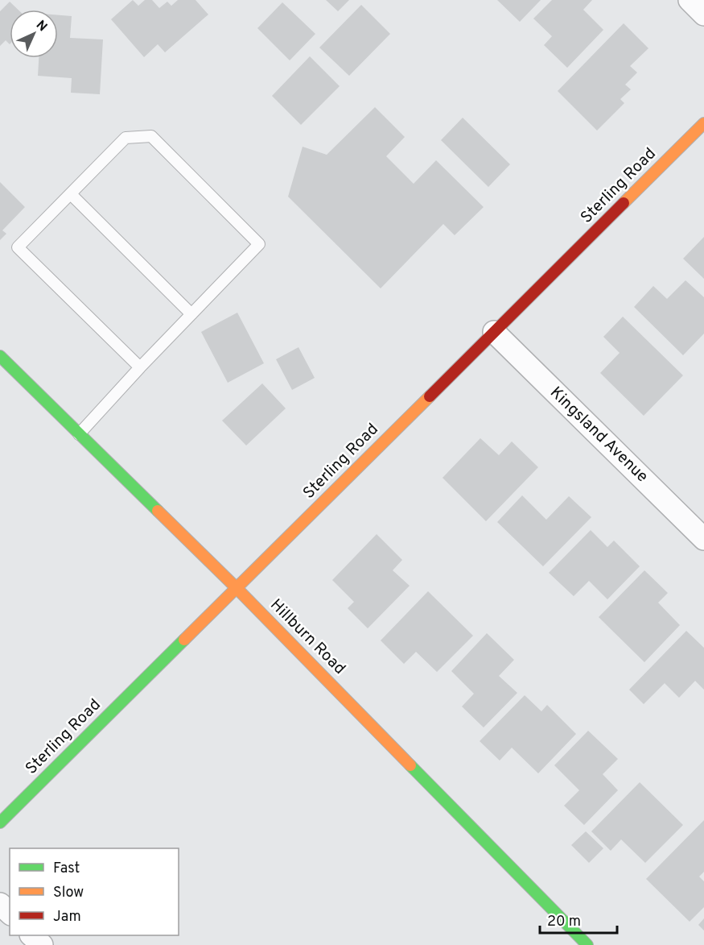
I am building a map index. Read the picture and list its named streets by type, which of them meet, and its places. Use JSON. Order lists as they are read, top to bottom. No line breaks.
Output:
{"streets":{"street":["Sterling Road","Kingsland Avenue","Hillburn Road"]},"crossings":[["Sterling Road","Kingsland Avenue"],["Sterling Road","Hillburn Road"]],"legend":["Fast","Slow","Jam"],"scale_bar":"20 m","north":"top right"}
